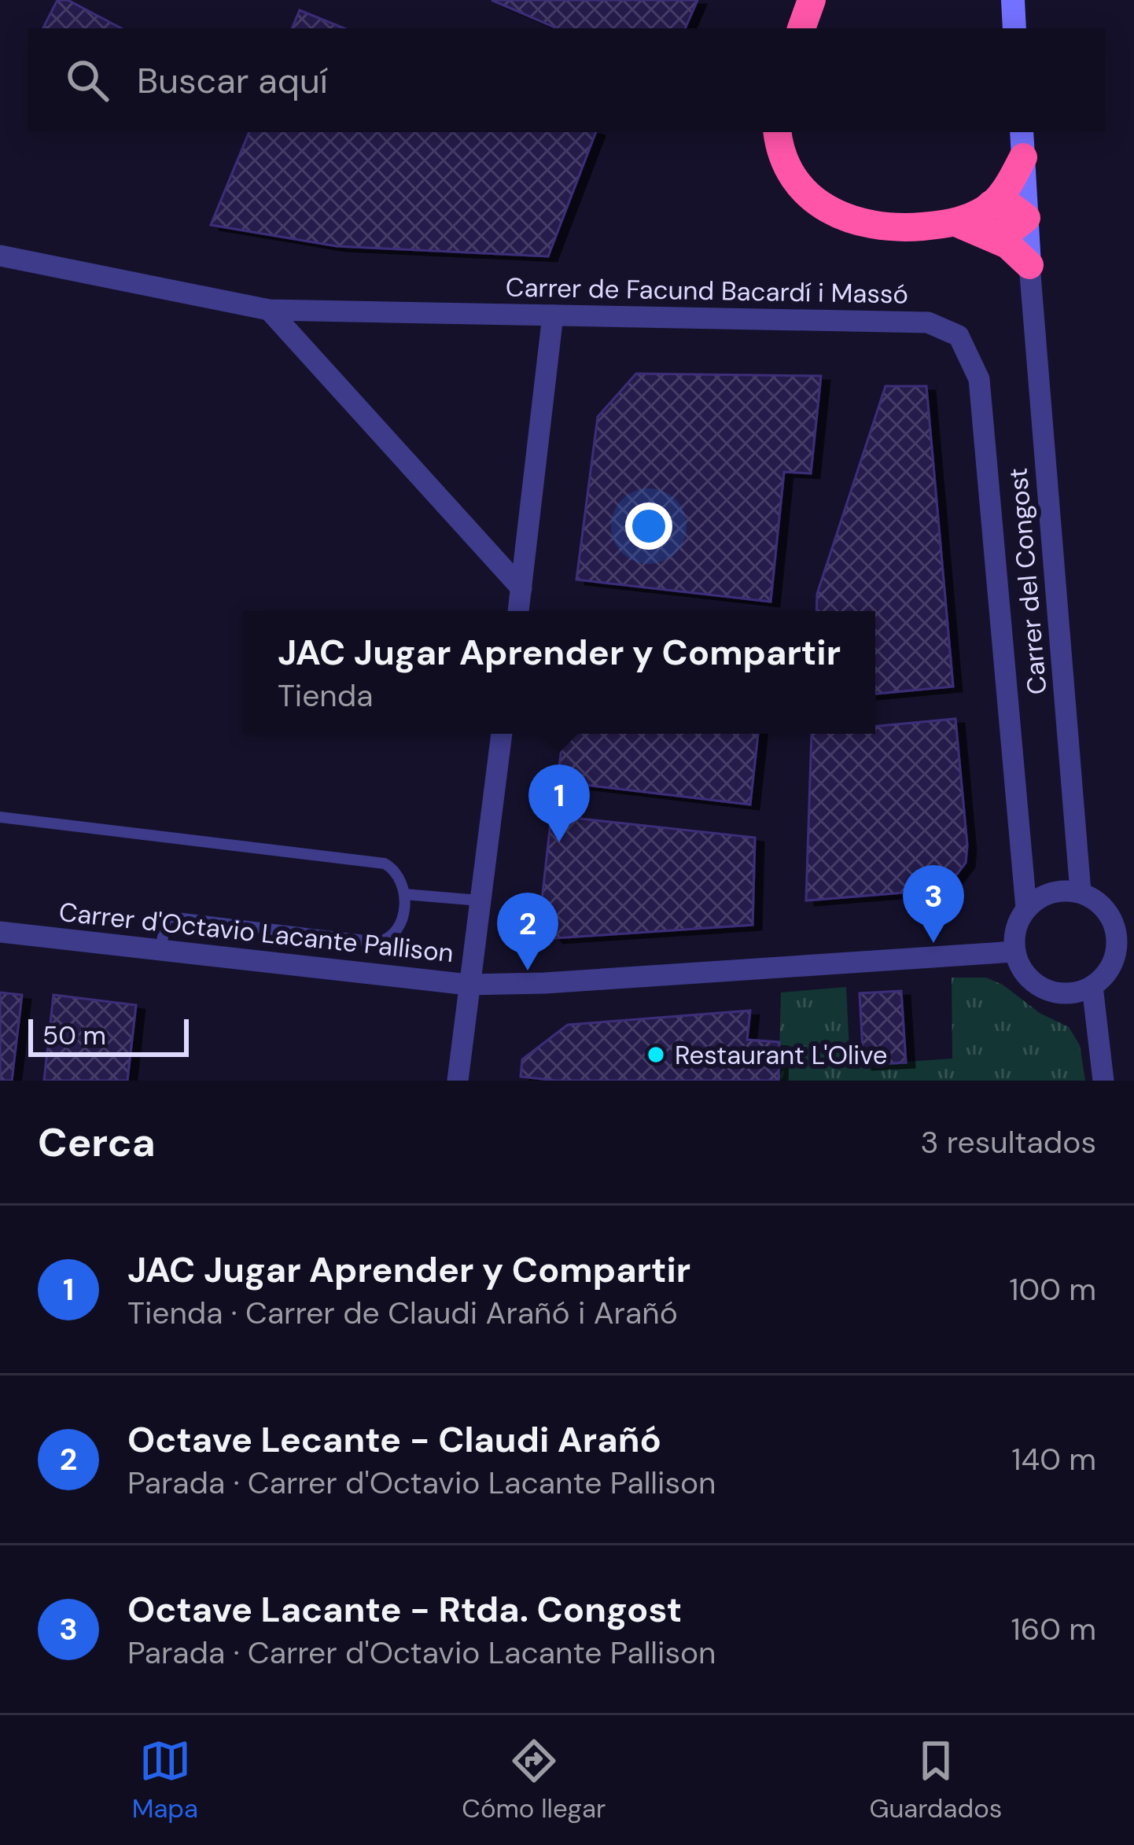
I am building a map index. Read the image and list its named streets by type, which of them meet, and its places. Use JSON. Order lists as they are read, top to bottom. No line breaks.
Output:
{"streets":{"street":["Carrer de Facund Bacardí i Massó","Carrer del Congost","Carrer d'Octavio Lacante Pallison"]},"crossings":[["Carrer de Facund Bacardí i Massó","Carrer del Congost"],["Carrer de Facund Bacardí i Massó","Carrer d'Octavio Lacante Pallison"],["Carrer del Congost","Carrer d'Octavio Lacante Pallison"]],"places":["Restaurant L'Olive"],"scale_bar":"50 m","page":{"search":"Buscar aquí","popup":["JAC Jugar Aprender y Compartir","Tienda"],"pins":["1","3","2"],"scale":"50 m","heading":["Cerca","3 resultados"],"list":[{"mark":"1","name":"JAC Jugar Aprender y Compartir","note":"Tienda · Carrer de Claudi Arañó i Arañó","value":"100 m"},{"mark":"2","name":"Octave Lecante - Claudi Arañó","note":"Parada · Carrer d'Octavio Lacante Pallison","value":"140 m"},{"mark":"3","name":"Octave Lacante - Rtda. Congost","note":"Parada · Carrer d'Octavio Lacante Pallison","value":"160 m"}],"nav":["Mapa","Cómo llegar","Guardados"]}}
